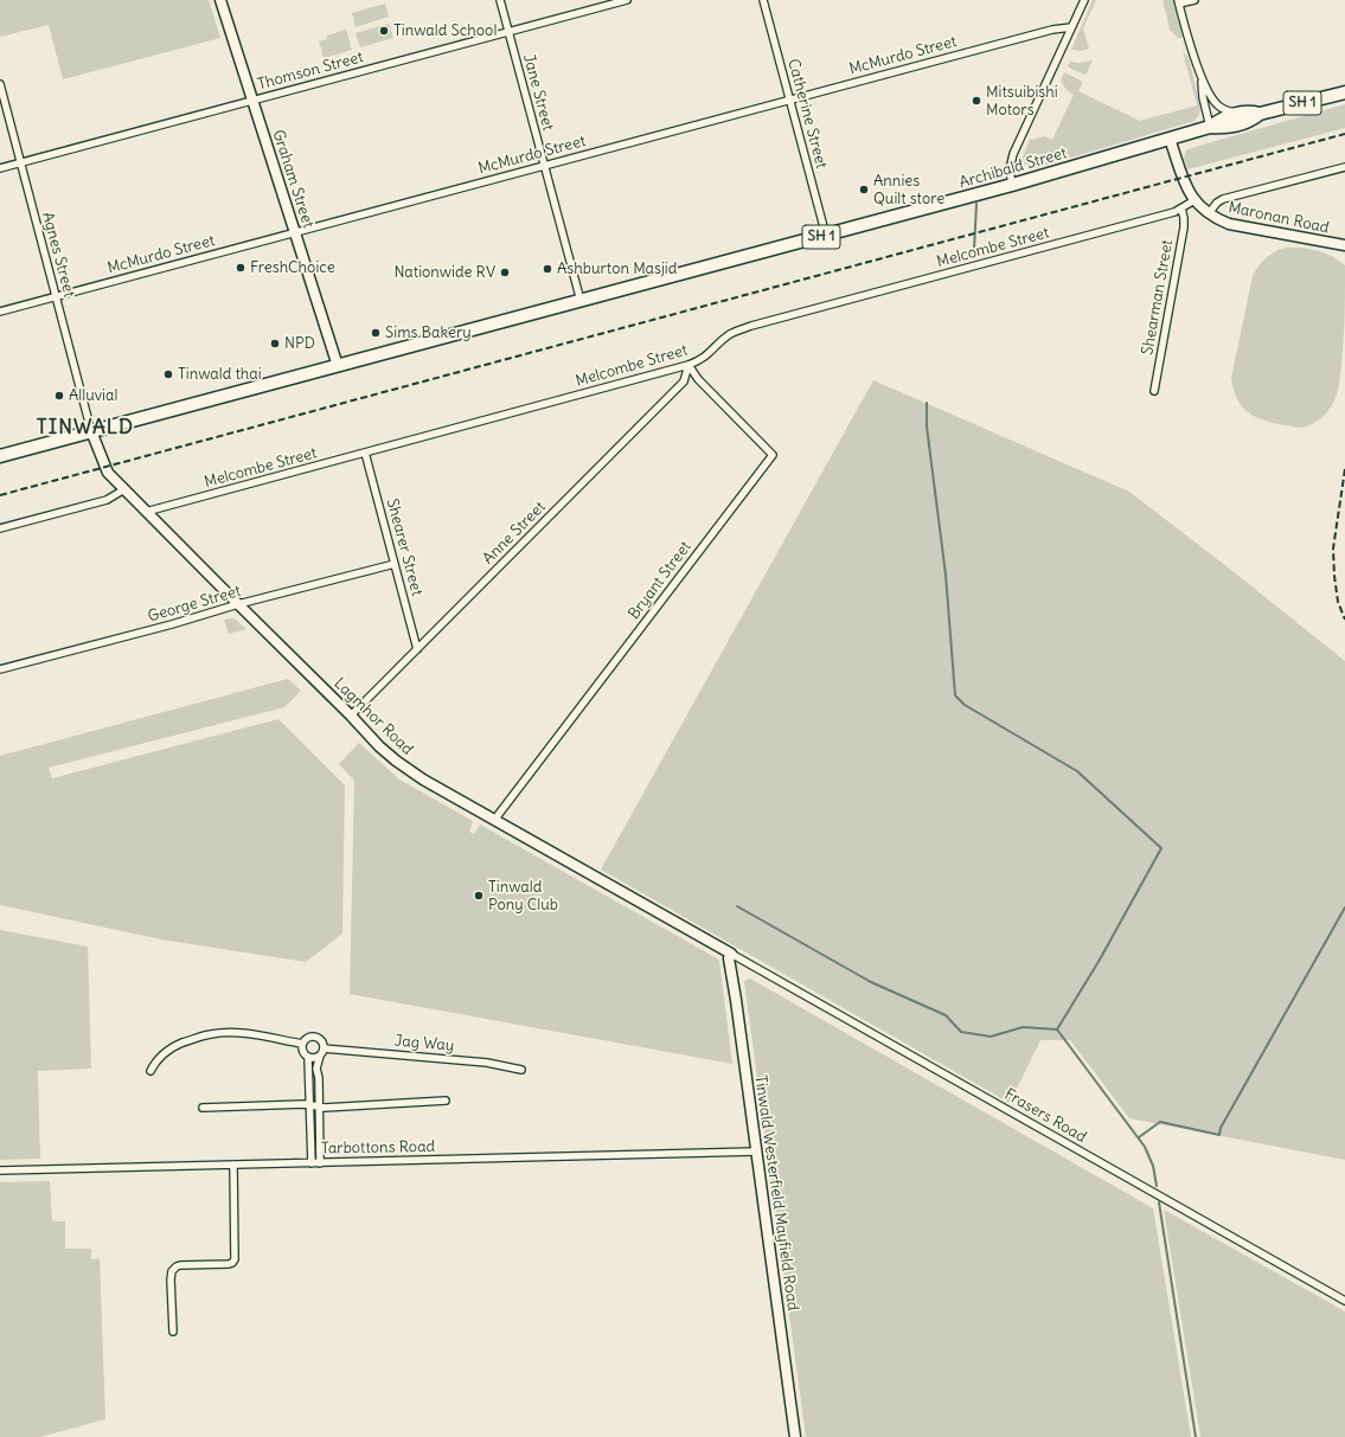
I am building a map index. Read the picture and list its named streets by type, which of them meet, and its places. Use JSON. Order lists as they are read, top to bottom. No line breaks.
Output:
{"streets":{"highway":["SH 1","Archibald Street"],"street":["McMurdo Street","Thomson Street","Jane Street","Catherine Street","Graham Street","Maronan Road","Melcombe Street","Agnes Street","Shearman Street","Anne Street","Shearer Street","Bryant Street","George Street","Lagmhor Road","Jag Way","Frasers Road","Tarbottons Road","Tinwald Westerfield Mayfield Road"]},"crossings":[["McMurdo Street","Jane Street"],["McMurdo Street","Catherine Street"],["McMurdo Street","Graham Street"],["McMurdo Street","Agnes Street"],["Thomson Street","Jane Street"],["Thomson Street","Graham Street"],["Thomson Street","Agnes Street"],["Jane Street","Archibald Street"],["SH 1","Archibald Street"],["Catherine Street","Archibald Street"],["Archibald Street","Graham Street"],["Archibald Street","Maronan Road"],["Archibald Street","Agnes Street"],["Archibald Street","Lagmhor Road"],["Maronan Road","Melcombe Street"],["Melcombe Street","Shearman Street"],["Melcombe Street","Anne Street"],["Melcombe Street","Shearer Street"],["Melcombe Street","Bryant Street"],["Melcombe Street","Lagmhor Road"],["Agnes Street","Lagmhor Road"],["Anne Street","Shearer Street"],["Anne Street","Bryant Street"],["Anne Street","Lagmhor Road"],["Shearer Street","George Street"],["Bryant Street","Lagmhor Road"],["George Street","Lagmhor Road"],["Lagmhor Road","Frasers Road"],["Lagmhor Road","Tinwald Westerfield Mayfield Road"],["Frasers Road","Tinwald Westerfield Mayfield Road"],["Tarbottons Road","Tinwald Westerfield Mayfield Road"]],"districts":["TINWALD"],"places":["Tinwald School","Mitsuibishi Motors","Annies Quilt store","FreshChoice","Ashburton Masjid","Nationwide RV","Sims Bakery","NPD","Tinwald thai","Alluvial","Tinwald Pony Club"]}
